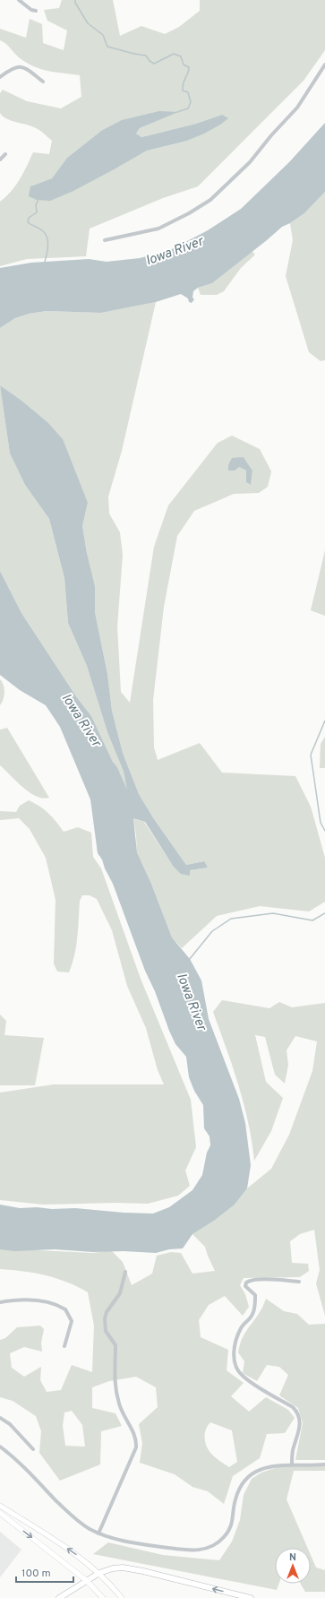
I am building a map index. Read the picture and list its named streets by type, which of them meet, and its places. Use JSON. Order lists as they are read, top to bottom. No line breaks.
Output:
{"water":["Iowa River"],"scale_bar":"100 m","north":"top"}
